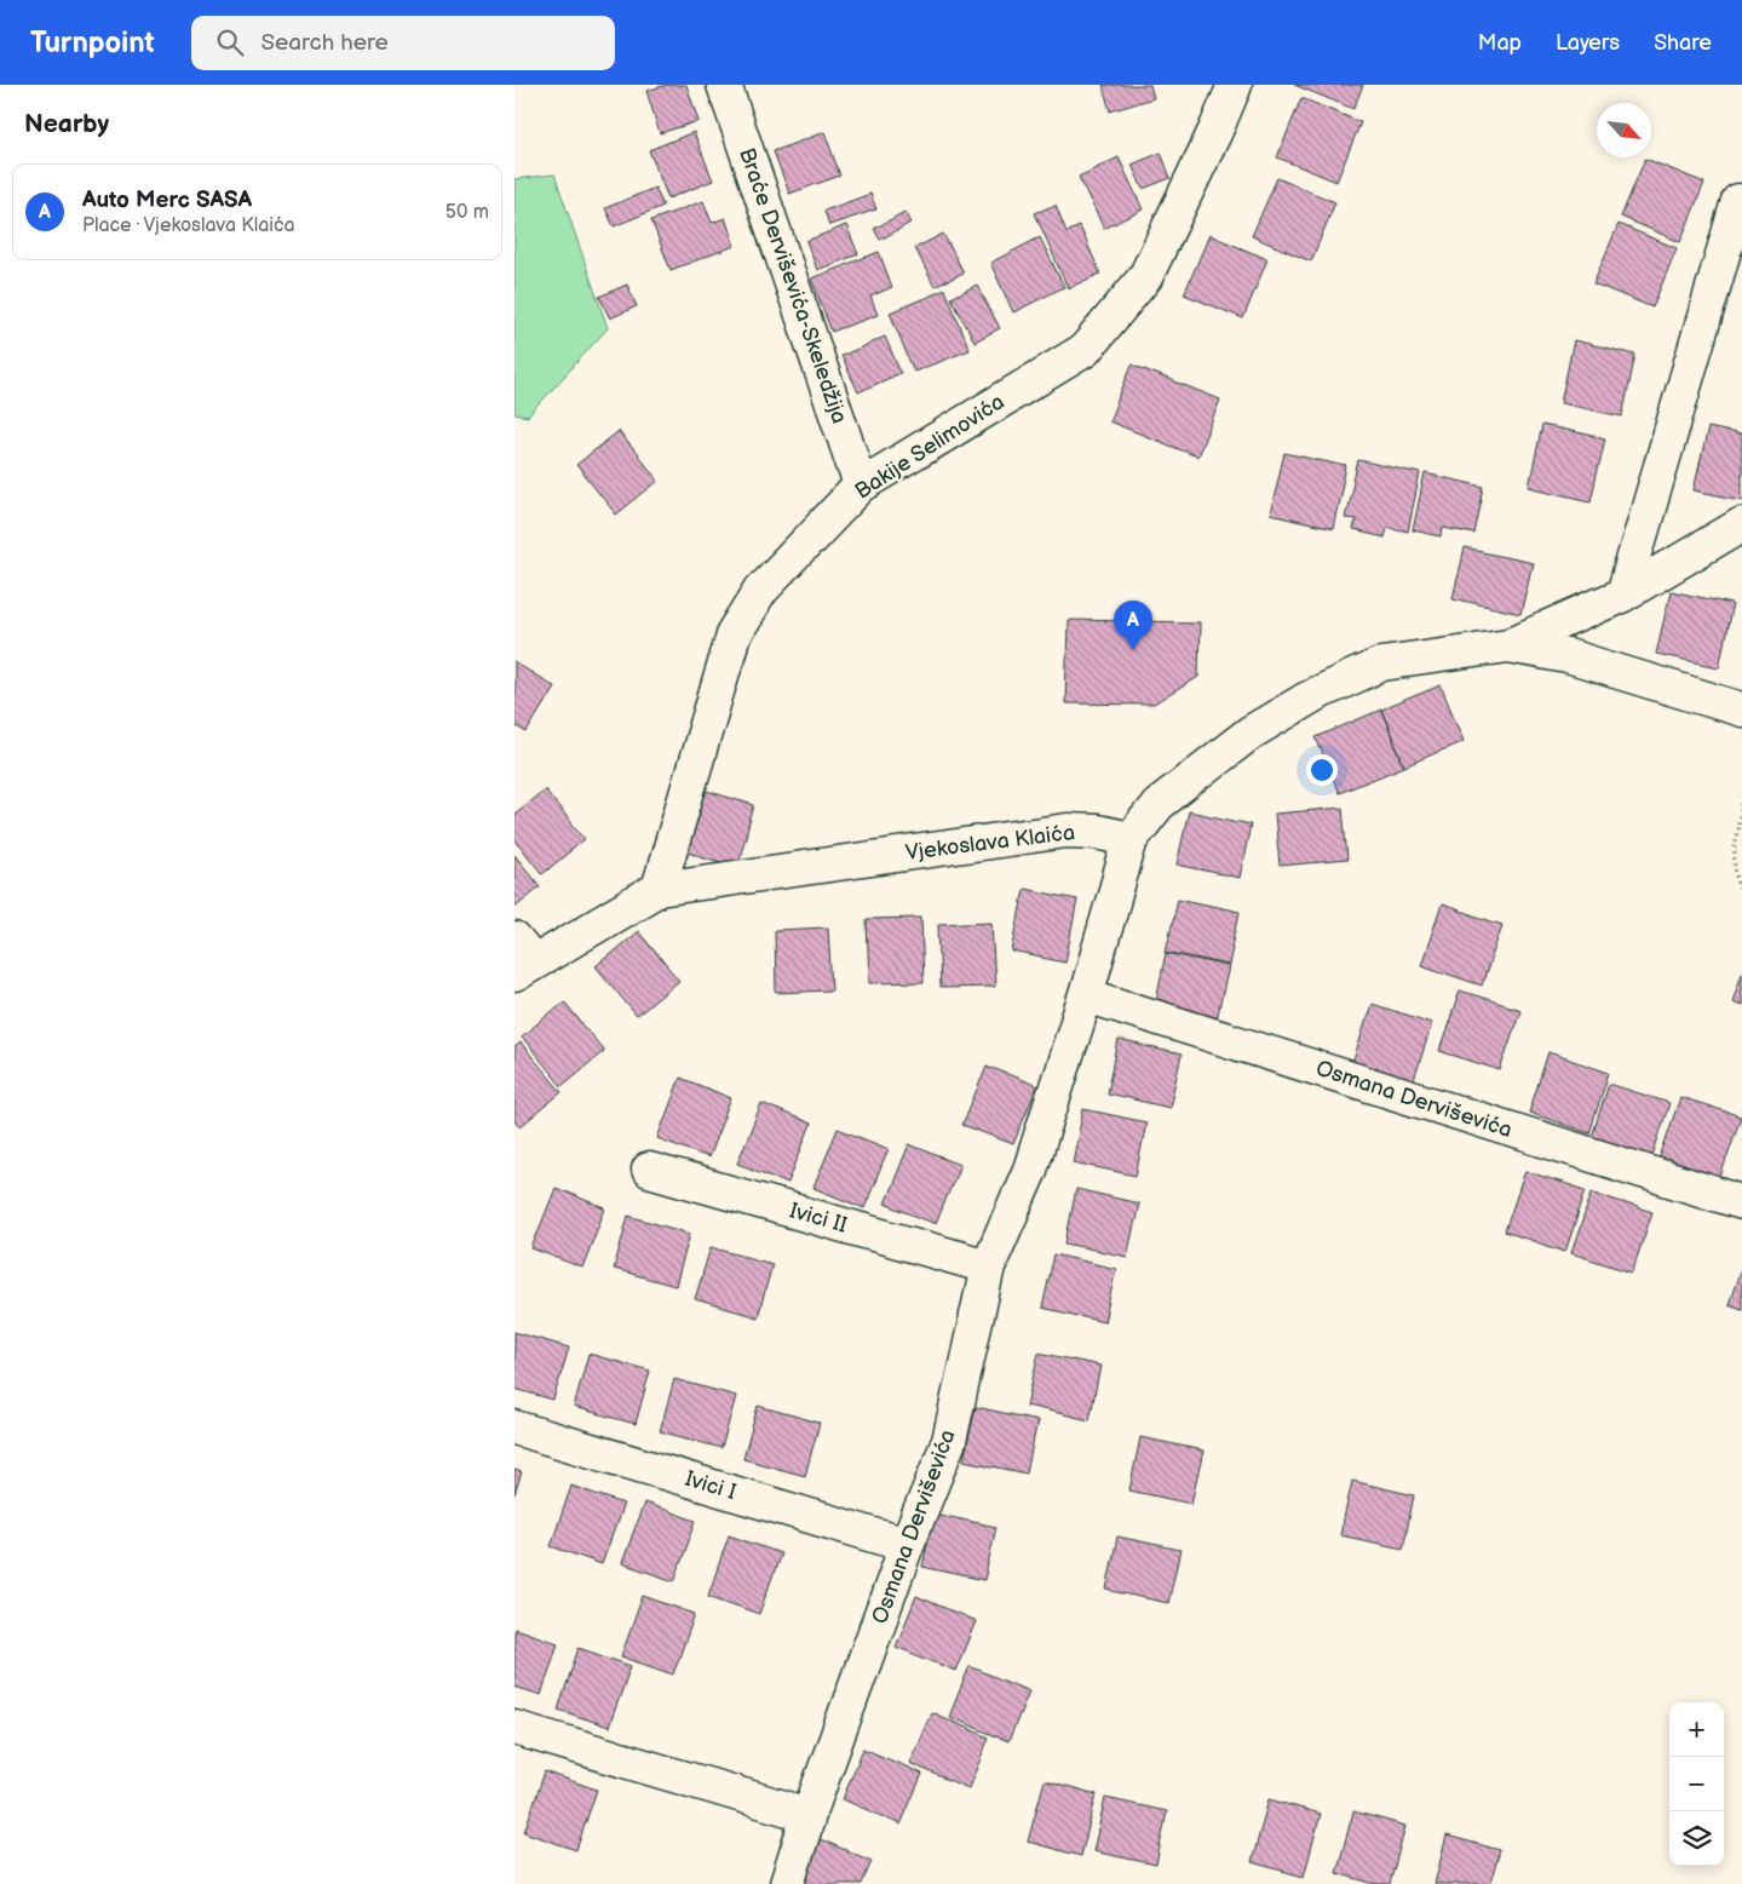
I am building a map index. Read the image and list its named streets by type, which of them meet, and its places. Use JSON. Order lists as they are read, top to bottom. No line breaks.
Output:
{"streets":{"street":["Braće Derviševića-Skeledžija","Bakije Selimovića","Vjekoslava Klaića","Osmana Derviševića","Ivici II","Ivici I"]},"crossings":[["Braće Derviševića-Skeledžija","Bakije Selimovića"],["Bakije Selimovića","Vjekoslava Klaića"],["Vjekoslava Klaića","Osmana Derviševića"],["Osmana Derviševića","Ivici II"],["Osmana Derviševića","Ivici I"]],"north":"bottom right","page":{"header":"Turnpoint","search":"Search here","nav":["Map","Layers","Share"],"heading":"Nearby","list":[{"mark":"A","name":"Auto Merc SASA","note":"Place · Vjekoslava Klaića","value":"50 m"}],"pins":"A","map_buttons":["+","−"]}}
